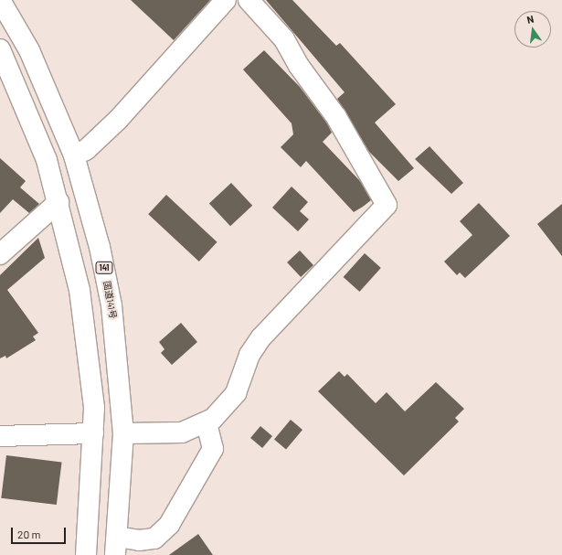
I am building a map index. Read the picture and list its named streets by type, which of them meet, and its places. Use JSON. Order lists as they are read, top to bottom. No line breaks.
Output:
{"streets":{"main road":["141","国道141号"]},"scale_bar":"20 m","north":"top"}
